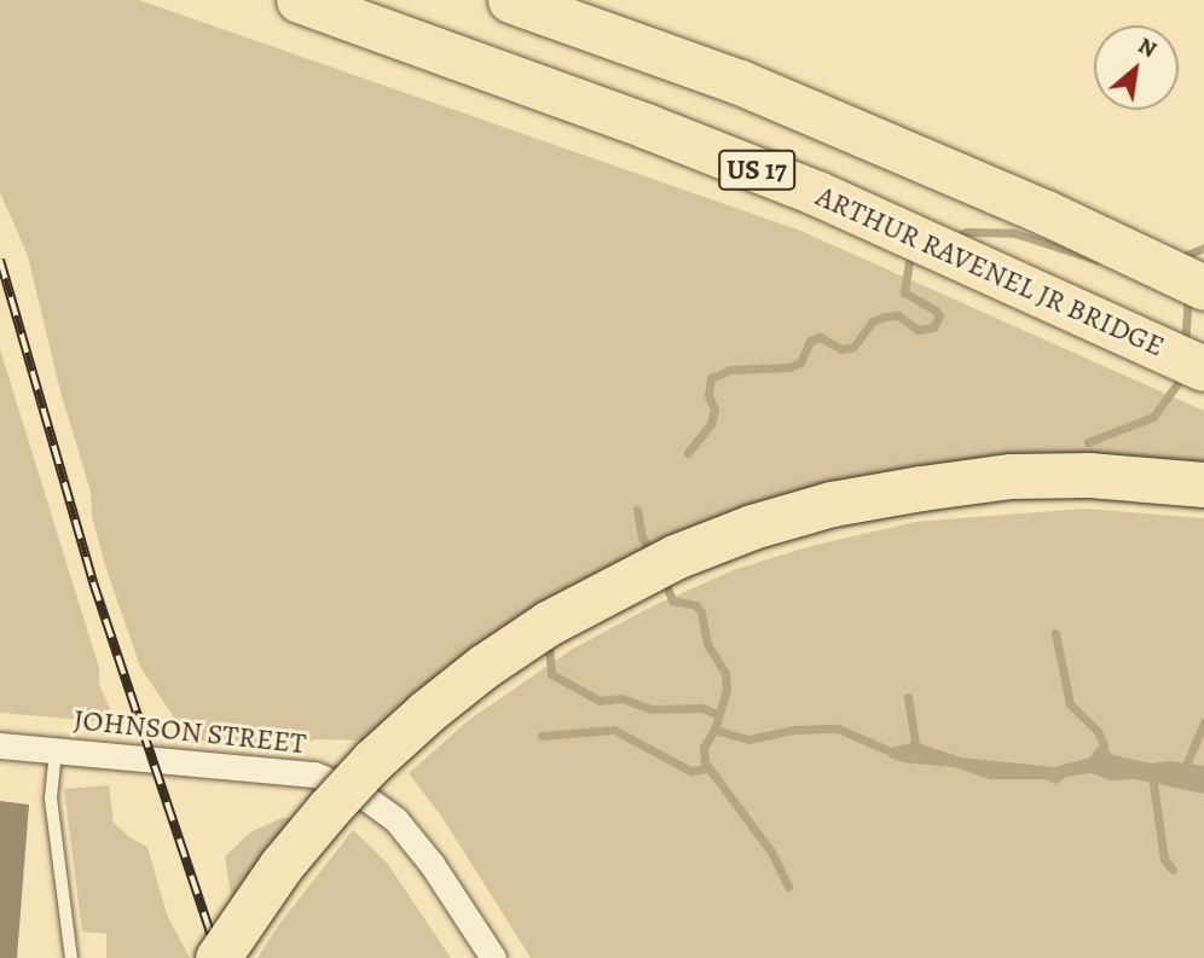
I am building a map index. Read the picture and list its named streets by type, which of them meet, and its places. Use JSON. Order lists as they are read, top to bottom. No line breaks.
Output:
{"streets":{"highway":["US 17","ARTHUR RAVENEL JR BRIDGE"],"street":["JOHNSON STREET"]},"north":"top right"}
